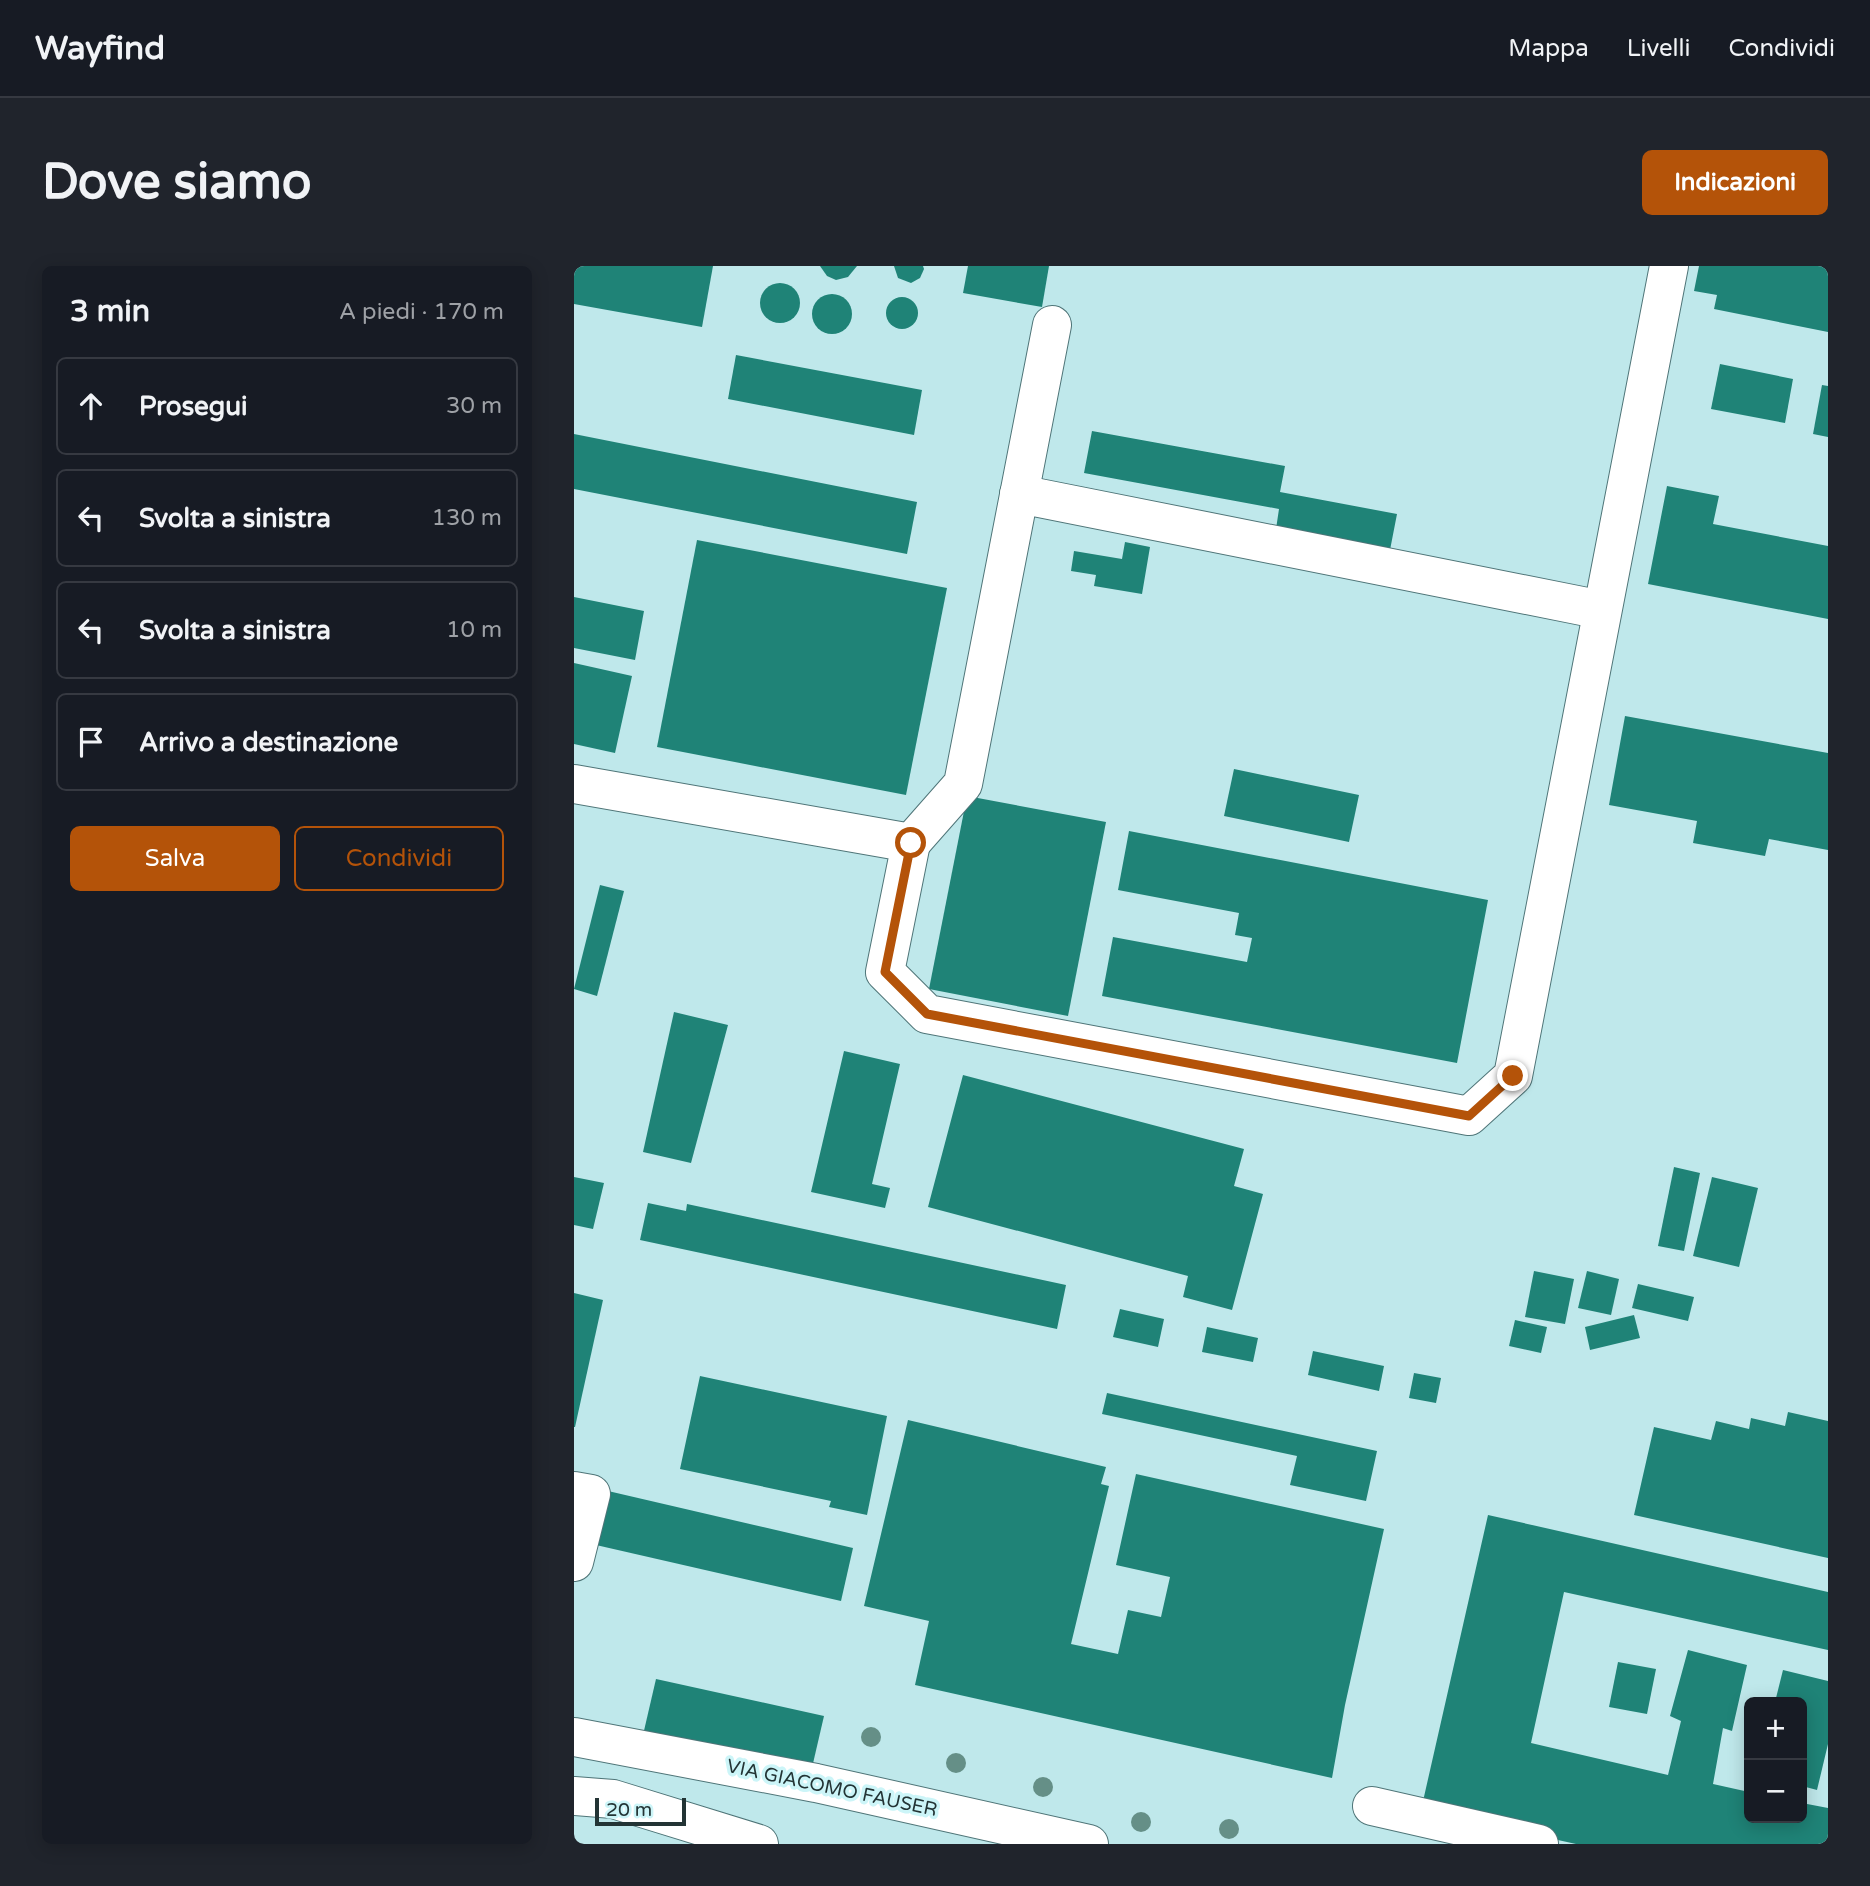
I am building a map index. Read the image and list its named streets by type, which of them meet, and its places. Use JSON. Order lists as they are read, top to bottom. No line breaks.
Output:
{"streets":{"street":["VIA GIACOMO FAUSER"]},"scale_bar":"20 m","page":{"header":"Wayfind","nav":["Mappa","Livelli","Condividi"],"buttons":["Indicazioni",["Salva","Condividi"]],"title":"Dove siamo","heading":["3 min","A piedi · 170 m"],"list":[["Prosegui","30 m"],["Svolta a sinistra","130 m"],["Svolta a sinistra","10 m"],"Arrivo a destinazione"],"map_buttons":["+","−"],"scale":"20 m"}}
